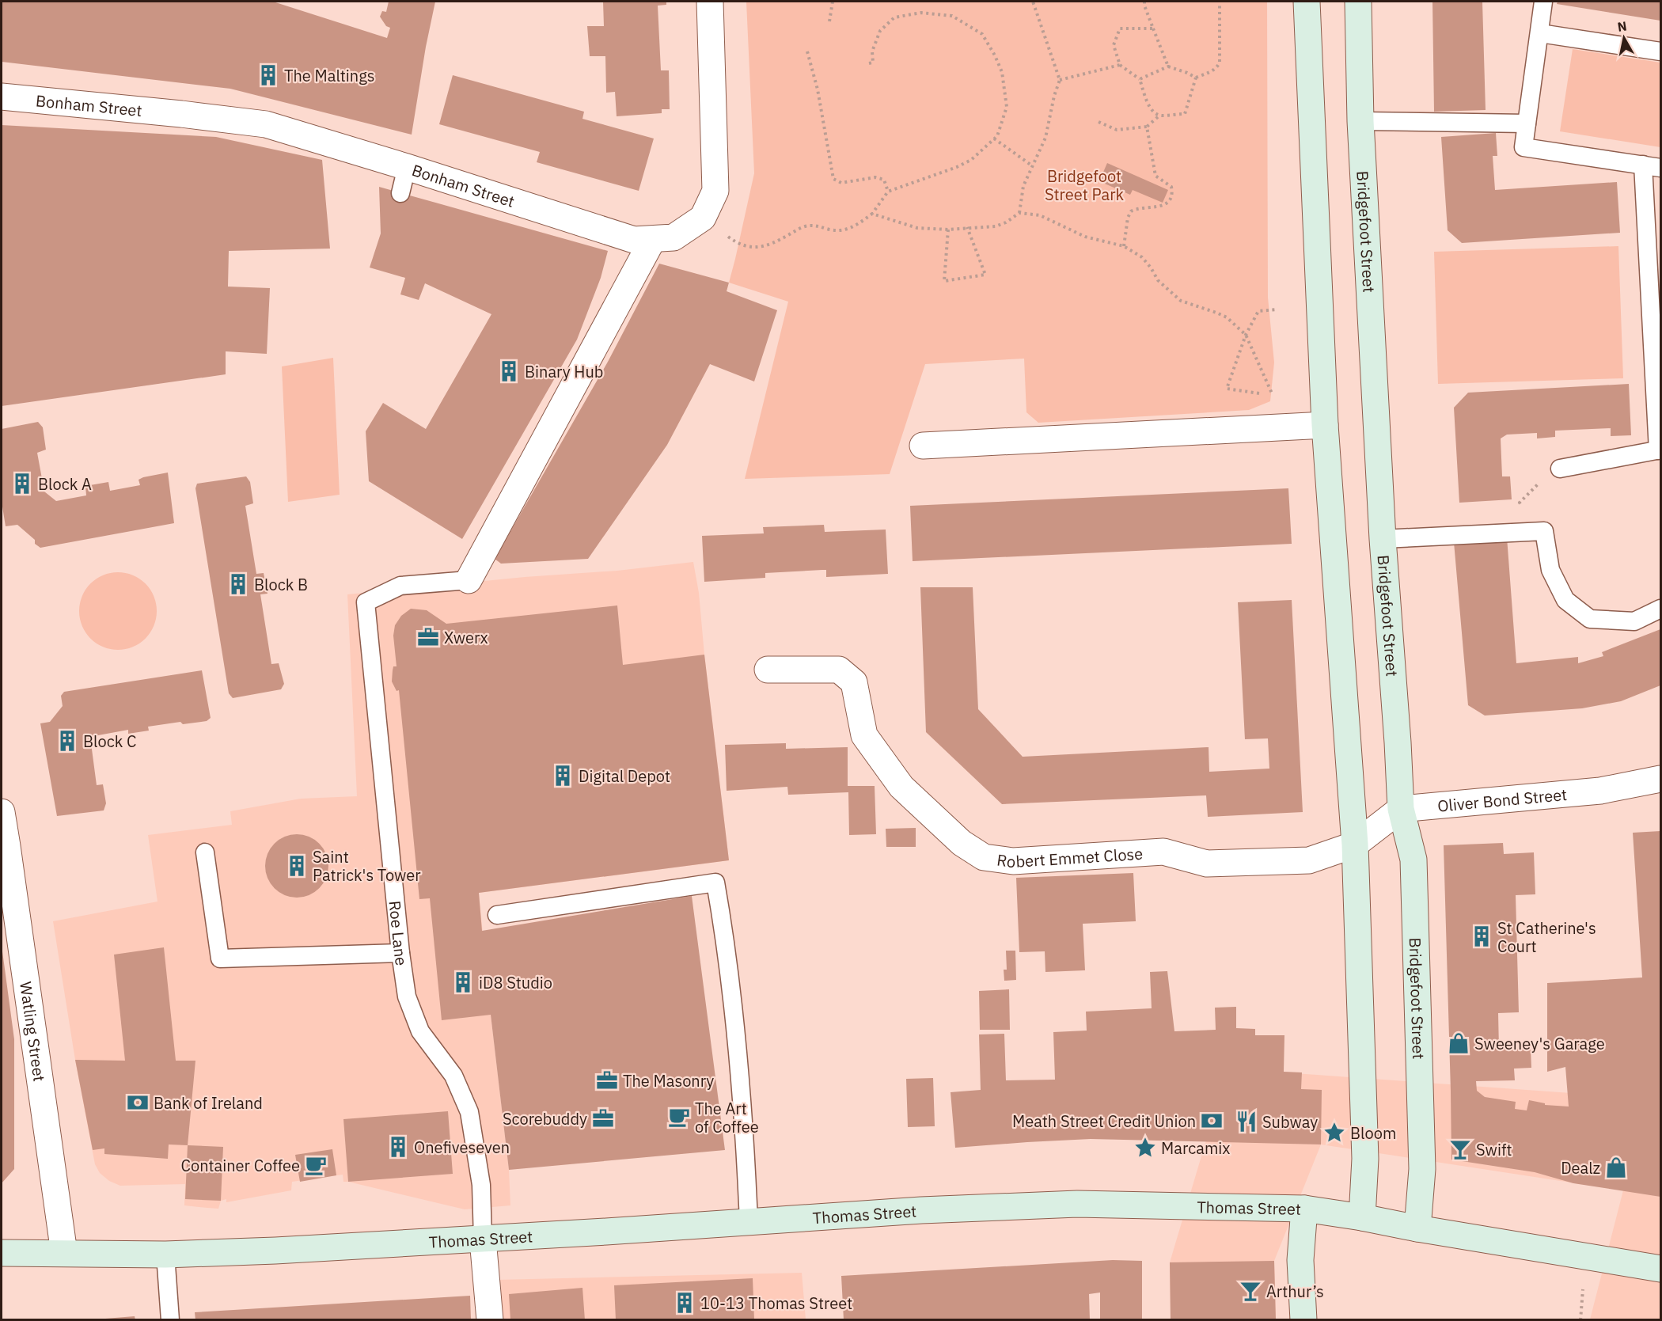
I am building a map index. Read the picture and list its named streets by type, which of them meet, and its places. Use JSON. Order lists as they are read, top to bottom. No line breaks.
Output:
{"streets":{"main road":["Bridgefoot Street","Thomas Street"],"street":["Bonham Street","Oliver Bond Street","Robert Emmet Close","Watling Street"],"lane":["Roe Lane"]},"crossings":[["Bridgefoot Street","Oliver Bond Street"],["Bridgefoot Street","Thomas Street"],["Roe Lane","Thomas Street"],["Watling Street","Thomas Street"]],"parks":["Bridgefoot Street Park"],"places":{"building":["The Maltings","Binary Hub","Block A","Block B","Block C","Digital Depot","Saint Patrick's Tower","St Catherine's Court","iD8 Studio","Onefiveseven","10-13 Thomas Street"],"office":["Xwerx","The Masonry","Scorebuddy"],"shop":["Sweeney's Garage","Dealz"],"bank":["Bank of Ireland","Meath Street Credit Union"],"cafe":["The Art of Coffee","Container Coffee"],"restaurant":["Subway"],"place":["Bloom","Marcamix"],"bar":["Swift","Arthur’s"]},"north":"top"}
